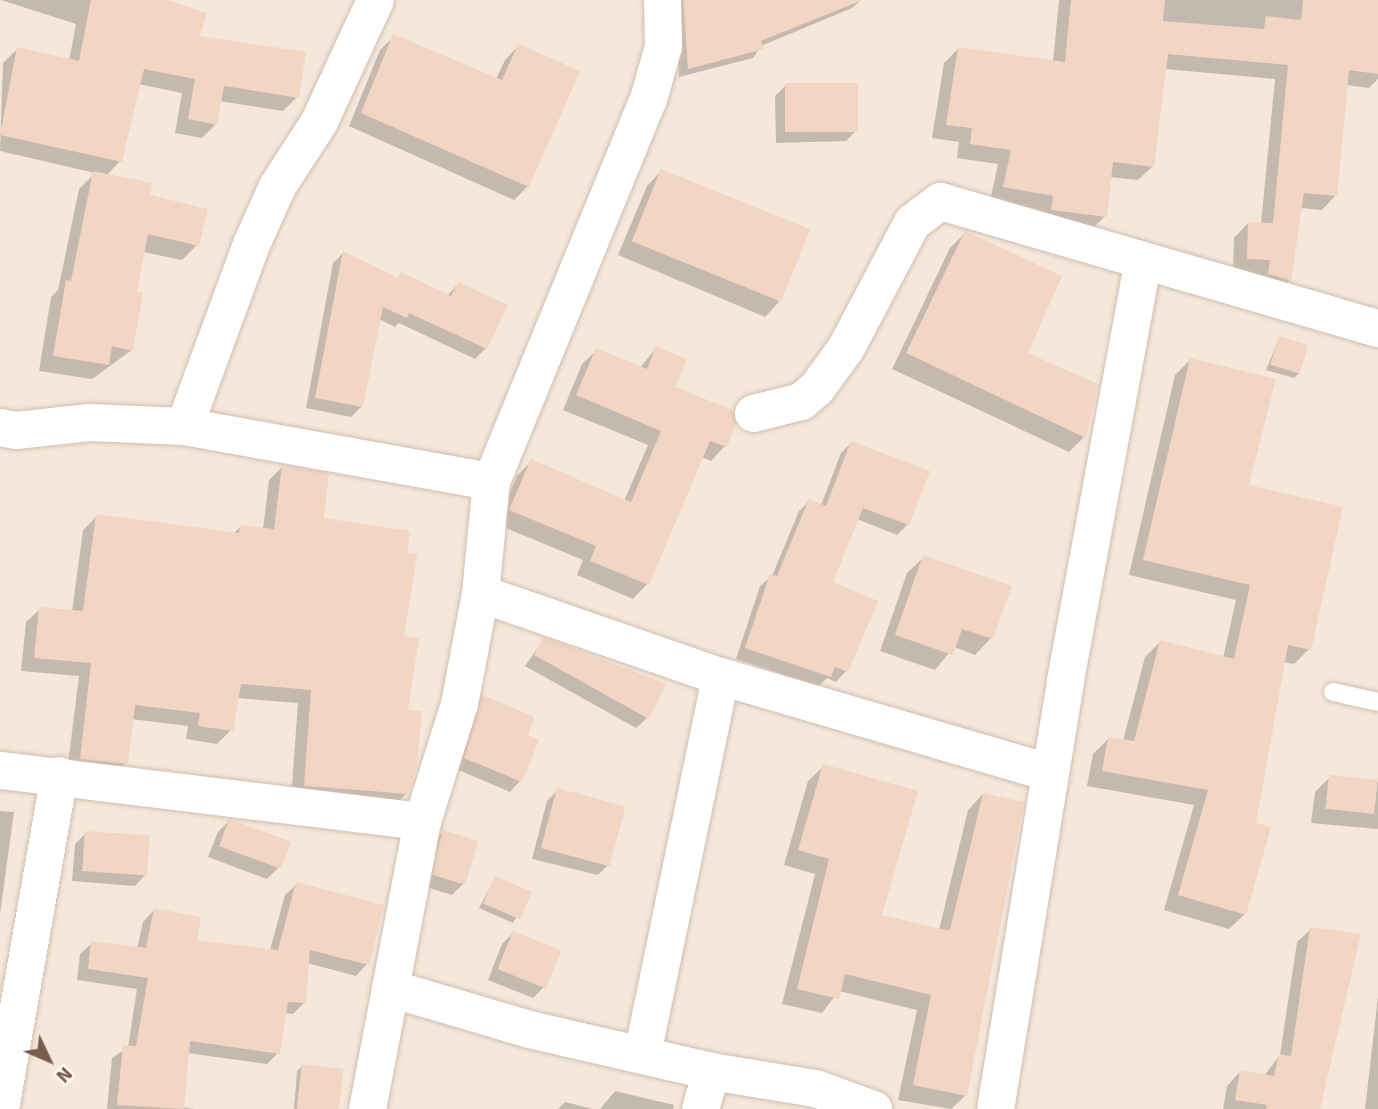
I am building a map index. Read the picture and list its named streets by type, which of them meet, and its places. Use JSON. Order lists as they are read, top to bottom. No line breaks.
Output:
{"north":"bottom right"}
